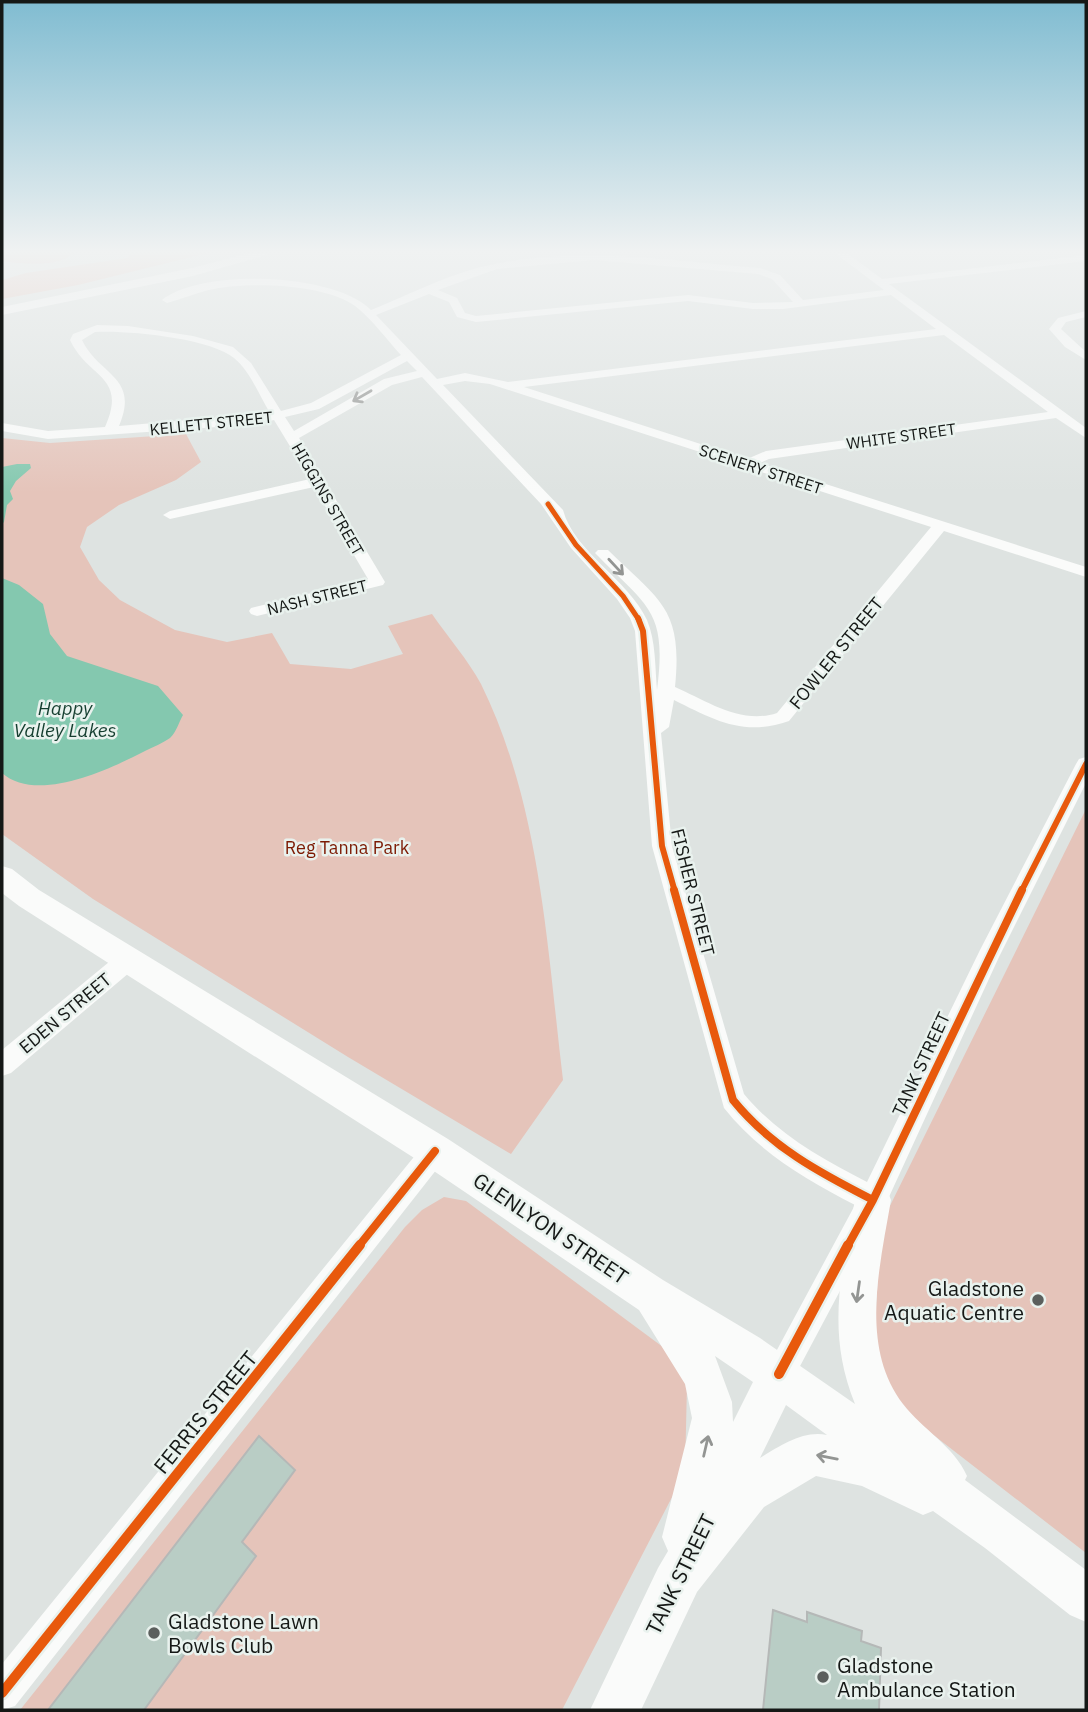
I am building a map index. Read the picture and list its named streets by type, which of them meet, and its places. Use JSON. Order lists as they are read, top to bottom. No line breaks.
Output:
{"streets":{"main road":["TANK STREET","GLENLYON STREET"],"street":["KELLETT STREET","WHITE STREET","SCENERY STREET","HIGGINS STREET","NASH STREET","FOWLER STREET","FISHER STREET","EDEN STREET","FERRIS STREET"]},"crossings":[["KELLETT STREET","SCENERY STREET"],["KELLETT STREET","HIGGINS STREET"],["KELLETT STREET","FISHER STREET"],["WHITE STREET","SCENERY STREET"],["SCENERY STREET","FOWLER STREET"],["SCENERY STREET","FISHER STREET"],["HIGGINS STREET","NASH STREET"],["FOWLER STREET","FISHER STREET"],["FISHER STREET","TANK STREET"],["EDEN STREET","GLENLYON STREET"],["TANK STREET","GLENLYON STREET"],["GLENLYON STREET","FERRIS STREET"]],"water":["Happy Valley Lakes"],"parks":["Reg Tanna Park"],"places":["Gladstone Aquatic Centre","Gladstone Lawn Bowls Club","Gladstone Ambulance Station"]}
